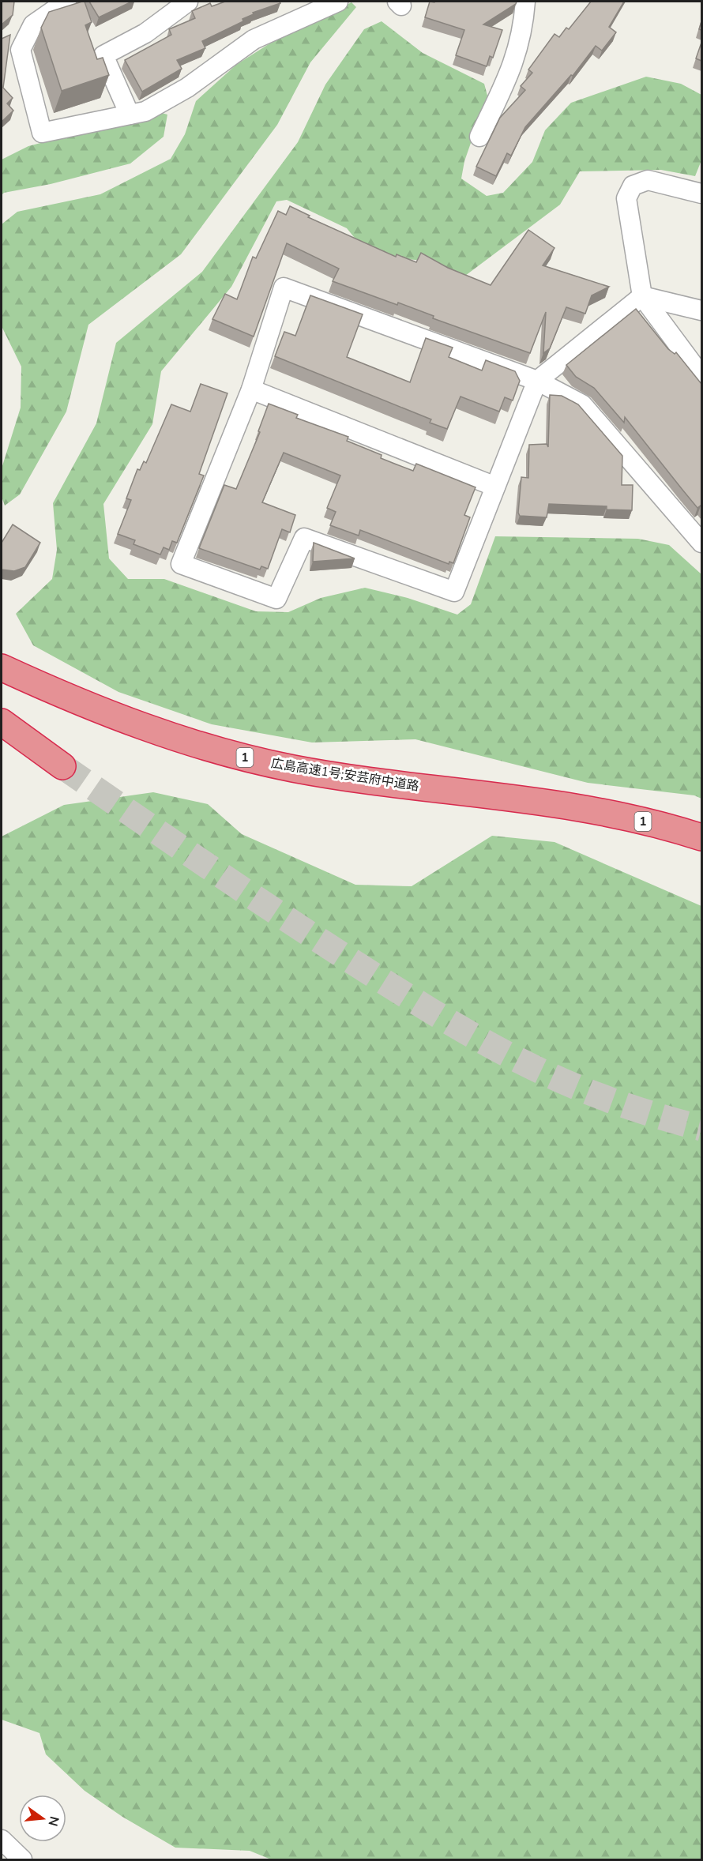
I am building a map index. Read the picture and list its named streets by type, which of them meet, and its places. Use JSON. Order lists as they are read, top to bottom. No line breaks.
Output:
{"streets":{"highway":["1","広島高速1号;安芸府中道路"]},"north":"right"}
